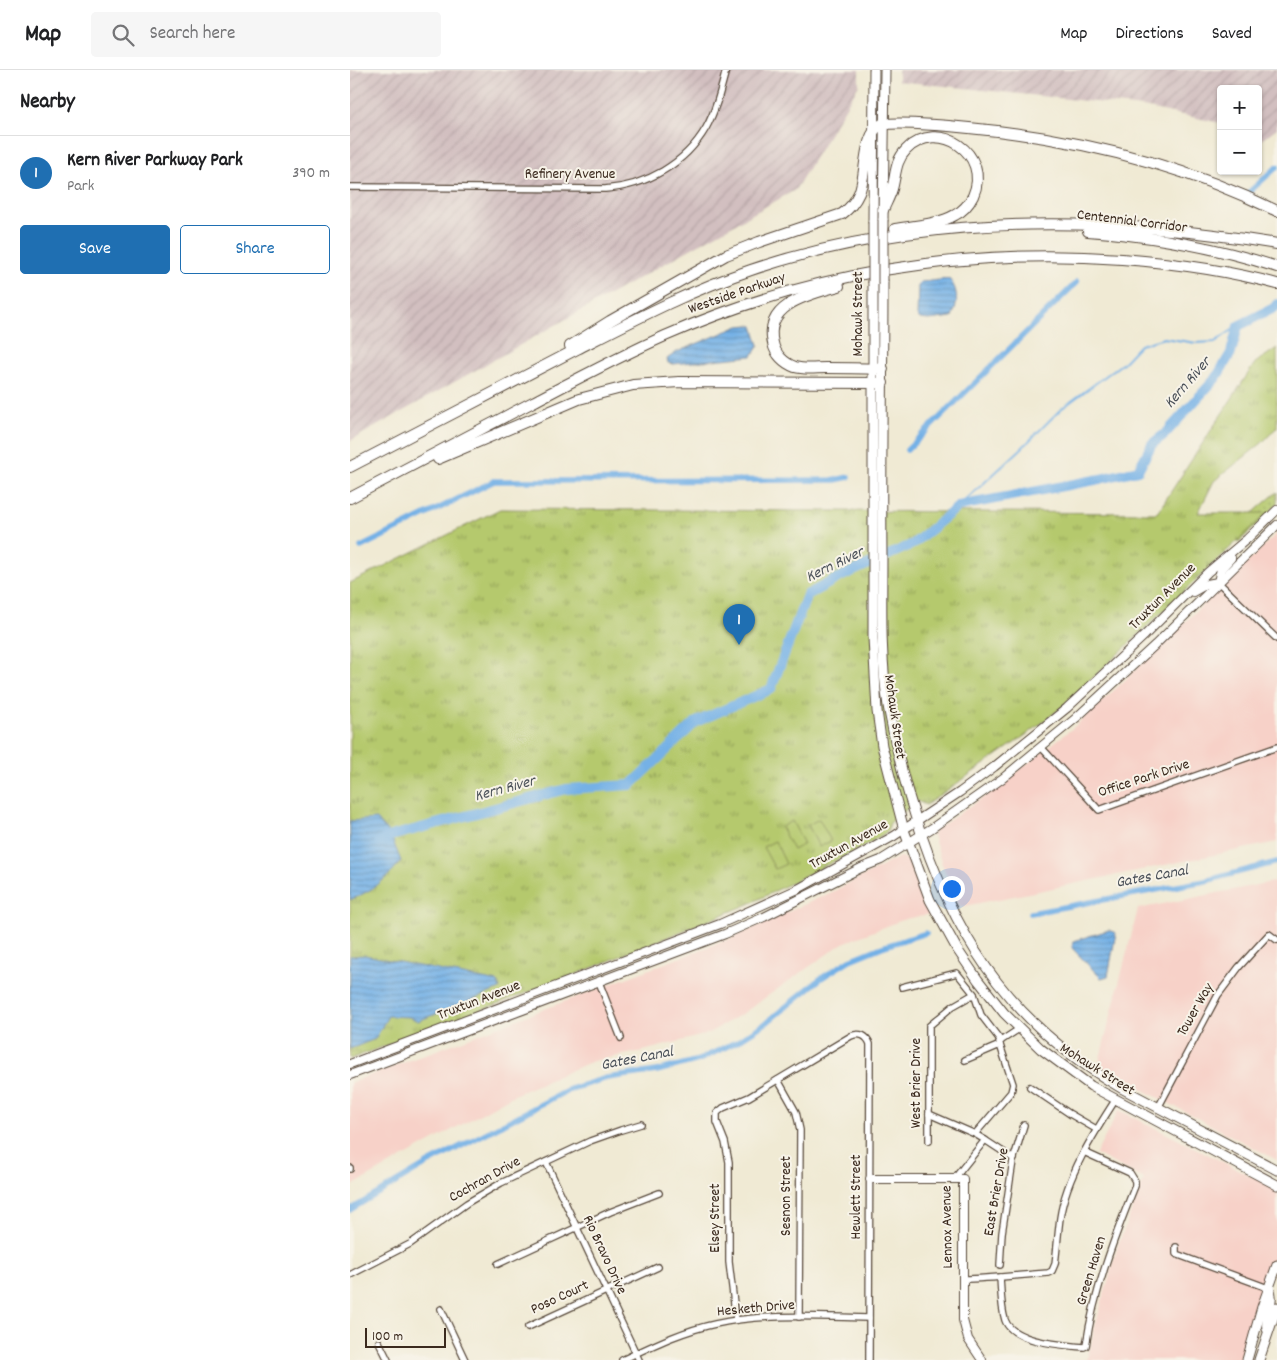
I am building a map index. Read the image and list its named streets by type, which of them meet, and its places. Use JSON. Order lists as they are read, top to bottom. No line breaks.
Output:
{"streets":{"highway":["Centennial Corridor","Westside Parkway"],"main road":["Mohawk Street","Truxtun Avenue","Lennox Avenue"],"street":["Refinery Avenue","Office Park Drive","Tower Way","West Brier Drive","Cochran Drive","East Brier Drive","Sesnon Street","Hewlett Street","Elsey Street","Rio Bravo Drive","Green Haven","Poso Court","Hesketh Drive"]},"crossings":[["Centennial Corridor","Westside Parkway"],["Mohawk Street","Truxtun Avenue"],["Mohawk Street","Tower Way"],["Truxtun Avenue","Office Park Drive"],["Cochran Drive","Rio Bravo Drive"],["Sesnon Street","Hewlett Street"],["Sesnon Street","Elsey Street"],["Sesnon Street","Hesketh Drive"],["Hewlett Street","Elsey Street"],["Hewlett Street","Lennox Avenue"],["Hewlett Street","Hesketh Drive"],["Elsey Street","Hesketh Drive"],["Rio Bravo Drive","Poso Court"],["Rio Bravo Drive","Hesketh Drive"]],"water":["Kern River","Gates Canal"],"scale_bar":"100 m","page":{"header":"Map","search":"Search here","nav":["Map","Directions","Saved"],"heading":"Nearby","map_buttons":["+","−"],"list":[{"mark":"1","name":"Kern River Parkway Park","note":"Park","value":"390 m"}],"buttons":["Save","Share"],"pins":"1","scale":"100 m"}}
